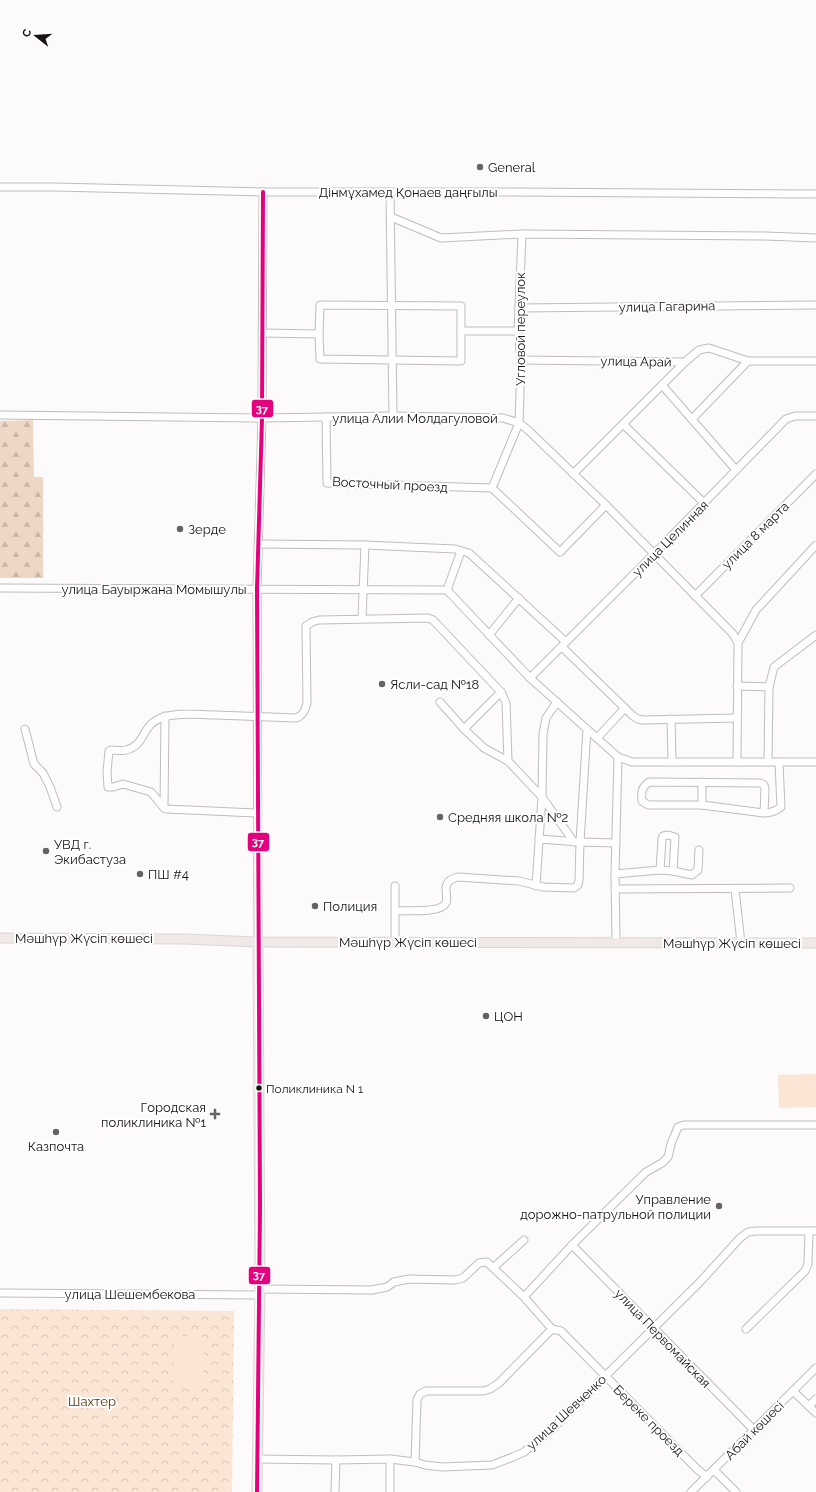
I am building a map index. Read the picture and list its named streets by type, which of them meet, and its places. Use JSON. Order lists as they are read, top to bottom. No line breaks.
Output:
{"streets":{"main road":["Мәшһүр Жүсіп көшесі"],"street":["Дінмұхамед Қонаев даңғылы","улица Гагарина","Угловой переулок","улица Арай","улица Алии Молдагуловой","Восточный проезд","улица 8 марта","улица Целинная","улица Бауыржана Момышулы","улица Шешембекова","улица Первомайская","улица Шевченко","Береке проезд","Абай көшесі"]},"crossings":[["улица Гагарина","Угловой переулок"],["Угловой переулок","улица Арай"],["Угловой переулок","улица Алии Молдагуловой"],["улица Алии Молдагуловой","Восточный проезд"],["улица Алии Молдагуловой","улица 8 марта"],["улица Алии Молдагуловой","улица Целинная"],["улица Шешембекова","Береке проезд"],["улица Первомайская","улица Шевченко"],["улица Первомайская","Абай көшесі"],["улица Шевченко","Береке проезд"],["Береке проезд","Абай көшесі"]],"parks":["Шахтер"],"places":{"other":["General","Зерде","Ясли-сад №18","Средняя школа №2","УВД г. Экибастуза","ПШ #4","Полиция","ЦОН","Поликлиника N 1","Казпочта","Управление дорожно-патрульной полиции"],"health":["Городская поликлиника №1"]},"lines":["transit line 37"],"north":"left"}
